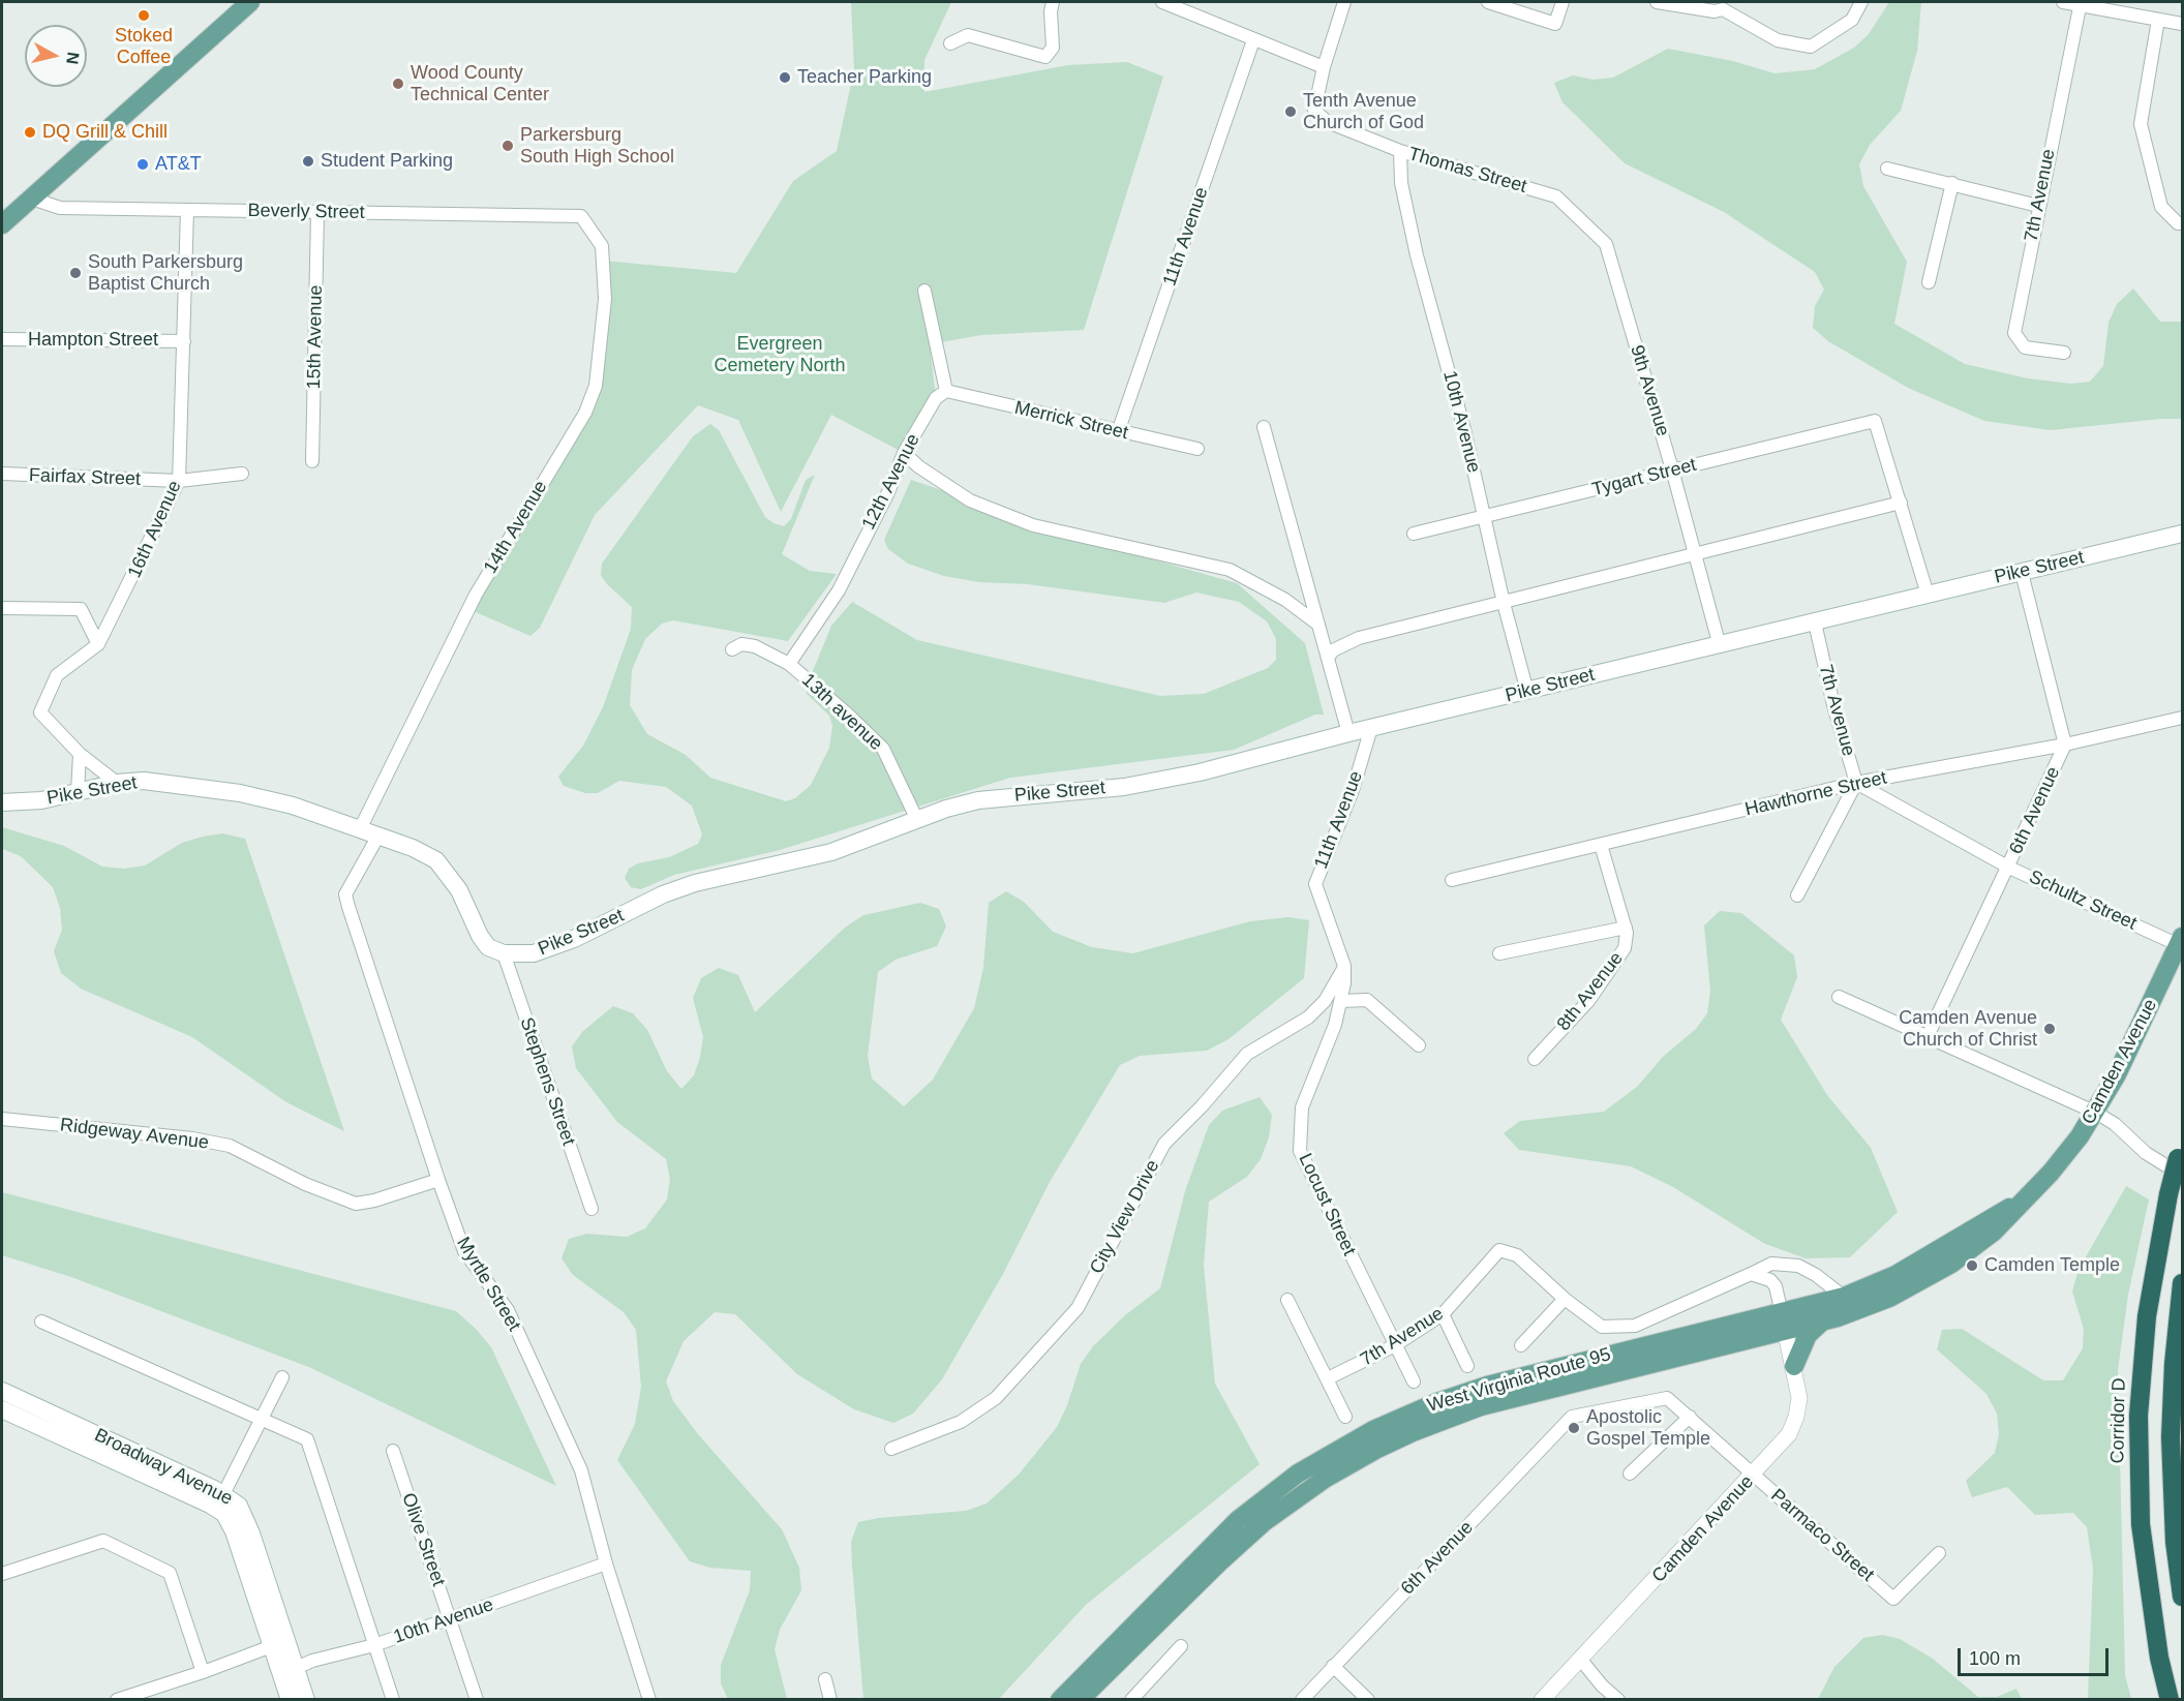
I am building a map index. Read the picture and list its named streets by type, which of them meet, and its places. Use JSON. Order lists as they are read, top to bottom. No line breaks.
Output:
{"streets":{"highway":["Corridor D"],"main road":["Pike Street","Camden Avenue","West Virginia Route 95","Broadway Avenue"],"street":["Thomas Street","7th Avenue","Beverly Street","11th Avenue","15th Avenue","Hampton Street","9th Avenue","Merrick Street","10th Avenue","Fairfax Street","Tygart Street","12th Avenue","14th Avenue","16th Avenue","13th avenue","Hawthorne Street","6th Avenue","Schultz Street","8th Avenue","Stephens Street","Ridgeway Avenue","Locust Street","City View Drive","Myrtle Street","Parmaco Street","Olive Street"]},"crossings":[["Thomas Street","9th Avenue"],["Thomas Street","10th Avenue"],["7th Avenue","Pike Street"],["7th Avenue","Hawthorne Street"],["7th Avenue","Schultz Street"],["7th Avenue","Locust Street"],["Beverly Street","15th Avenue"],["Beverly Street","14th Avenue"],["Beverly Street","16th Avenue"],["11th Avenue","Merrick Street"],["11th Avenue","Pike Street"],["11th Avenue","Locust Street"],["11th Avenue","City View Drive"],["Hampton Street","16th Avenue"],["9th Avenue","Tygart Street"],["9th Avenue","Pike Street"],["Merrick Street","12th Avenue"],["10th Avenue","Tygart Street"],["10th Avenue","Pike Street"],["10th Avenue","Myrtle Street"],["10th Avenue","Broadway Avenue"],["10th Avenue","Olive Street"],["Fairfax Street","16th Avenue"],["12th Avenue","13th avenue"],["14th Avenue","Pike Street"],["16th Avenue","Pike Street"],["Pike Street","13th avenue"],["Pike Street","6th Avenue"],["Pike Street","Stephens Street"],["Pike Street","Myrtle Street"],["Hawthorne Street","6th Avenue"],["Hawthorne Street","Schultz Street"],["Hawthorne Street","8th Avenue"],["6th Avenue","Schultz Street"],["6th Avenue","Parmaco Street"],["Schultz Street","Camden Avenue"],["Camden Avenue","West Virginia Route 95"],["Camden Avenue","Parmaco Street"],["Ridgeway Avenue","Myrtle Street"]],"parks":["Evergreen Cemetery North"],"places":["Stoked Coffee","Teacher Parking","Wood County Technical Center","Tenth Avenue Church of God","DQ Grill & Chill","Parkersburg South High School","Student Parking","AT&T","South Parkersburg Baptist Church","Camden Avenue Church of Christ","Camden Temple","Apostolic Gospel Temple"],"scale_bar":"100 m","north":"right"}
